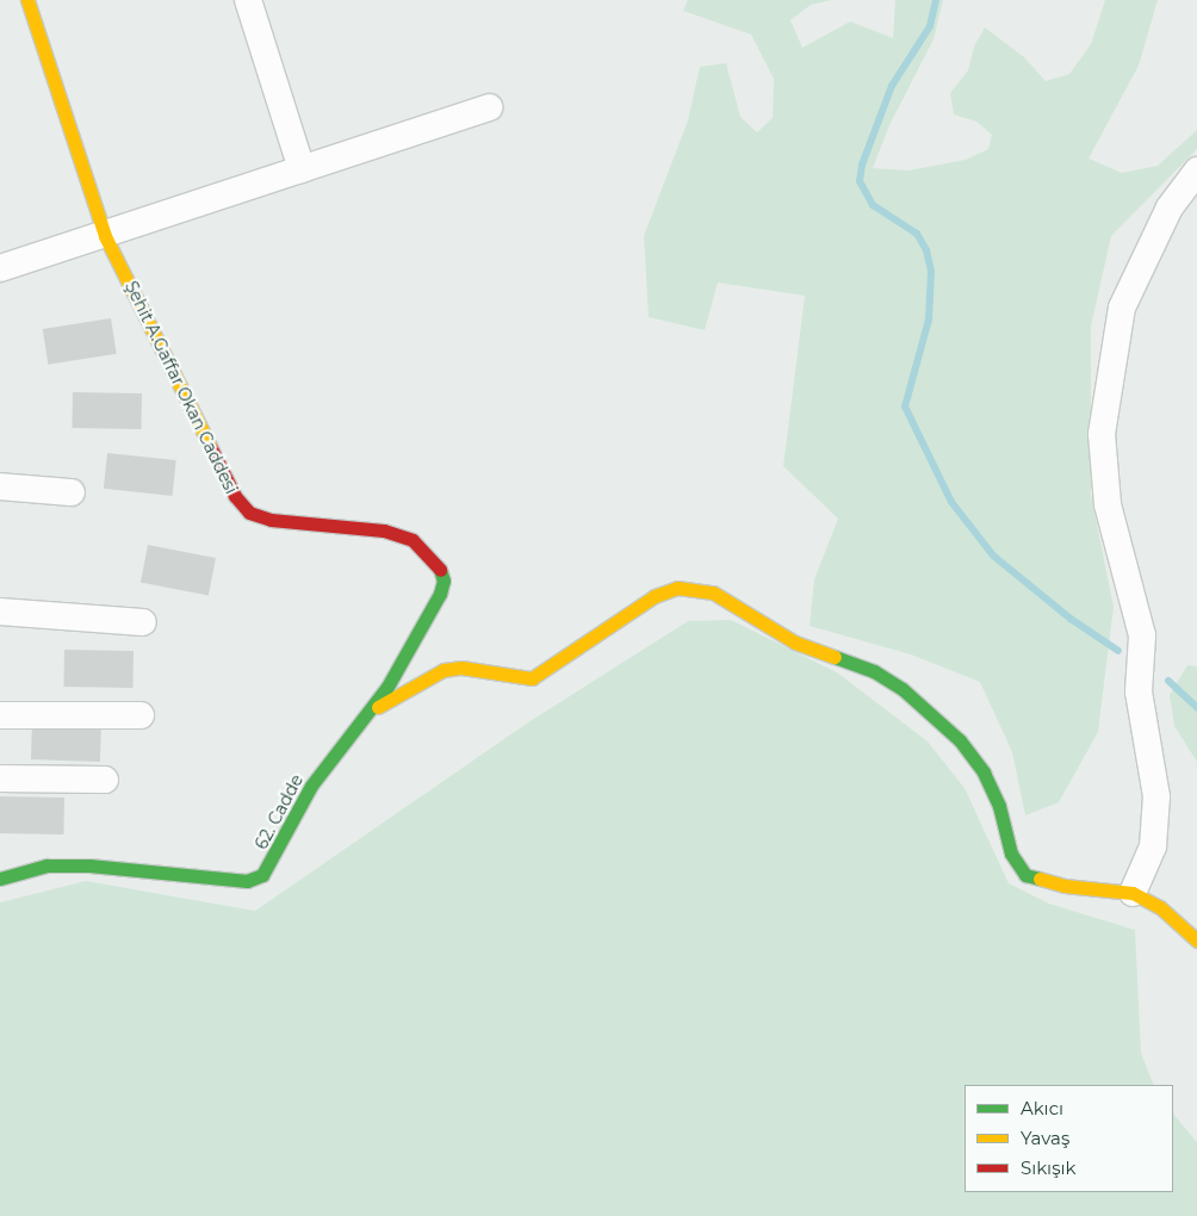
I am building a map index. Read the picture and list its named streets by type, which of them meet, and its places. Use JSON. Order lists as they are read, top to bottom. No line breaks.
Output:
{"streets":{"street":["Şehit A.Gaffar Okan Caddesi","62. Cadde"]},"crossings":[["Şehit A.Gaffar Okan Caddesi","62. Cadde"]],"legend":["Akıcı","Yavaş","Sıkışık"]}
